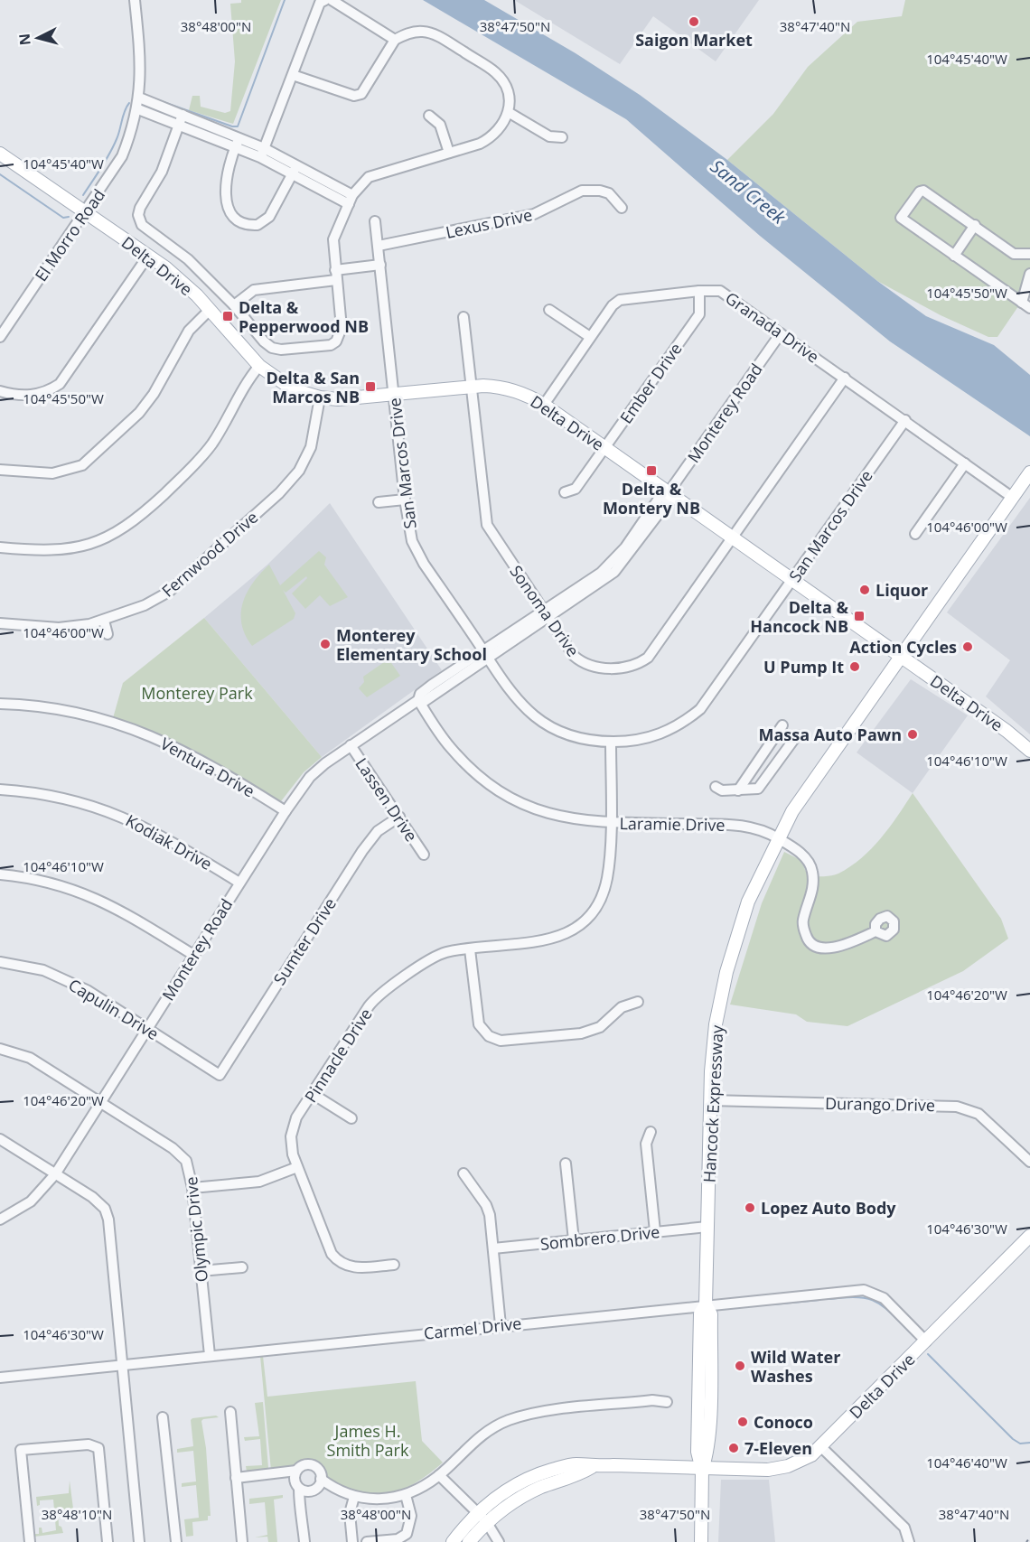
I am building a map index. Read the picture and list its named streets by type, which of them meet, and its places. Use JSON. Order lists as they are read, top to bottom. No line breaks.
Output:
{"streets":{"main road":["Delta Drive","Hancock Expressway"],"street":["Lexus Drive","El Morro Road","Granada Drive","Ember Drive","Monterey Road","San Marcos Drive","Fernwood Drive","Sonoma Drive","Ventura Drive","Lassen Drive","Laramie Drive","Kodiak Drive","Sumter Drive","Capulin Drive","Pinnacle Drive","Durango Drive","Olympic Drive","Sombrero Drive","Carmel Drive"]},"crossings":[["Lexus Drive","San Marcos Drive"],["El Morro Road","Delta Drive"],["Delta Drive","Granada Drive"],["Delta Drive","Ember Drive"],["Delta Drive","Monterey Road"],["Delta Drive","San Marcos Drive"],["Delta Drive","Fernwood Drive"],["Delta Drive","Sonoma Drive"],["Delta Drive","Hancock Expressway"],["Delta Drive","Carmel Drive"],["Granada Drive","Ember Drive"],["Granada Drive","Monterey Road"],["Granada Drive","San Marcos Drive"],["Granada Drive","Sonoma Drive"],["Granada Drive","Hancock Expressway"],["Monterey Road","San Marcos Drive"],["Monterey Road","Sonoma Drive"],["Monterey Road","Ventura Drive"],["Monterey Road","Lassen Drive"],["Monterey Road","Laramie Drive"],["Monterey Road","Kodiak Drive"],["Monterey Road","Capulin Drive"],["Monterey Road","Olympic Drive"],["San Marcos Drive","Pinnacle Drive"],["Lassen Drive","Sumter Drive"],["Laramie Drive","Pinnacle Drive"],["Laramie Drive","Hancock Expressway"],["Sumter Drive","Capulin Drive"],["Hancock Expressway","Durango Drive"],["Hancock Expressway","Sombrero Drive"],["Hancock Expressway","Carmel Drive"],["Olympic Drive","Carmel Drive"]],"water":["Sand Creek"],"parks":["Monterey Park","James H. Smith Park"],"places":{"other":["Saigon Market","Liquor","Monterey Elementary School","Action Cycles","U Pump It","Massa Auto Pawn","Lopez Auto Body","Wild Water Washes","Conoco","7-Eleven"],"transit":["Delta & Pepperwood NB","Delta & San Marcos NB","Delta & Montery NB","Delta & Hancock NB"]},"north":"left","coordinates":["38°48'00\"N","38°47'50\"N","38°47'40\"N","104°45'40\"W","104°45'50\"W","104°46'00\"W","104°46'10\"W","104°46'20\"W","104°46'30\"W","104°46'40\"W","38°48'10\"N"]}
